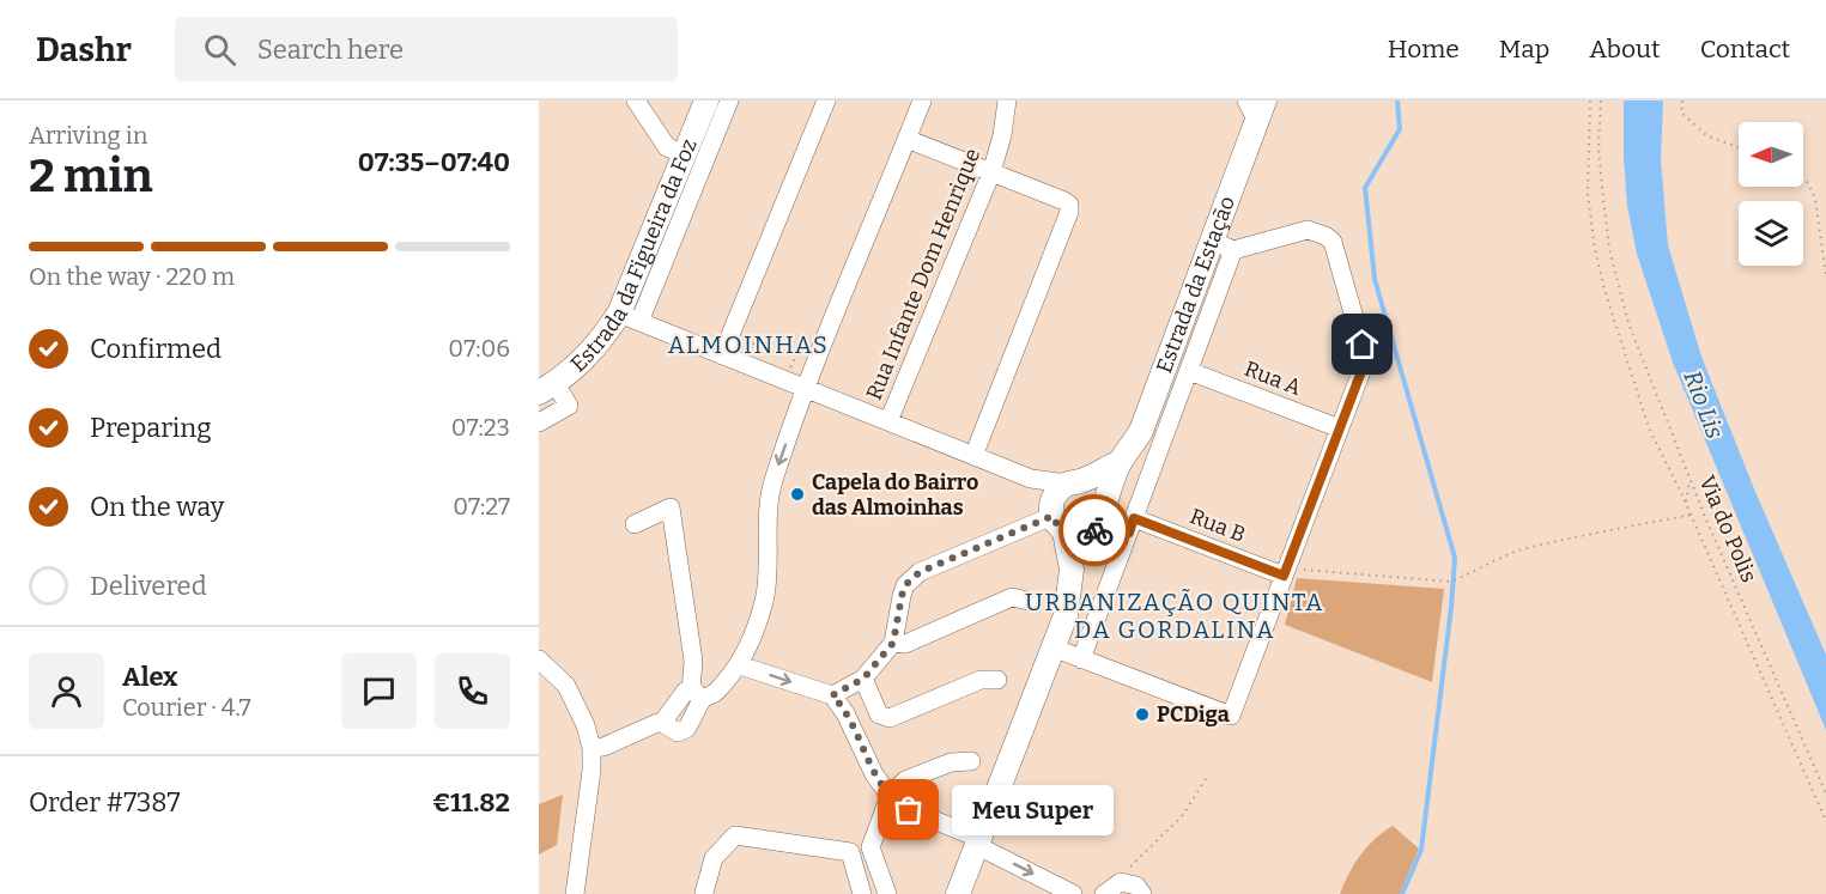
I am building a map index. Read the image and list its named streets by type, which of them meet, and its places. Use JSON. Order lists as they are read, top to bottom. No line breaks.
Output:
{"streets":{"main road":["Estrada da Figueira da Foz","Estrada da Estação"],"street":["Rua Infante Dom Henrique","Rua A","Rua B"],"path":["Via do Polis"]},"crossings":[["Estrada da Estação","Rua B"]],"districts":["ALMOINHAS","URBANIZAÇÃO QUINTA DA GORDALINA"],"water":["Rio Lis"],"places":["Capela do Bairro das Almoinhas","PCDiga","Meu Super"],"north":"left","page":{"header":"Dashr","search":"Search here","nav":["Home","Map","About","Contact"],"heading":["2 min","Arriving in","07:35–07:40"],"panel":["Alex","Courier · 4.7","Order #7387","€11.82"],"bar":"On the way · 220 m","list":[["Confirmed","07:06"],["Preparing","07:23"],["On the way","07:27"],"Delivered"],"bubble":"Meu Super"}}
